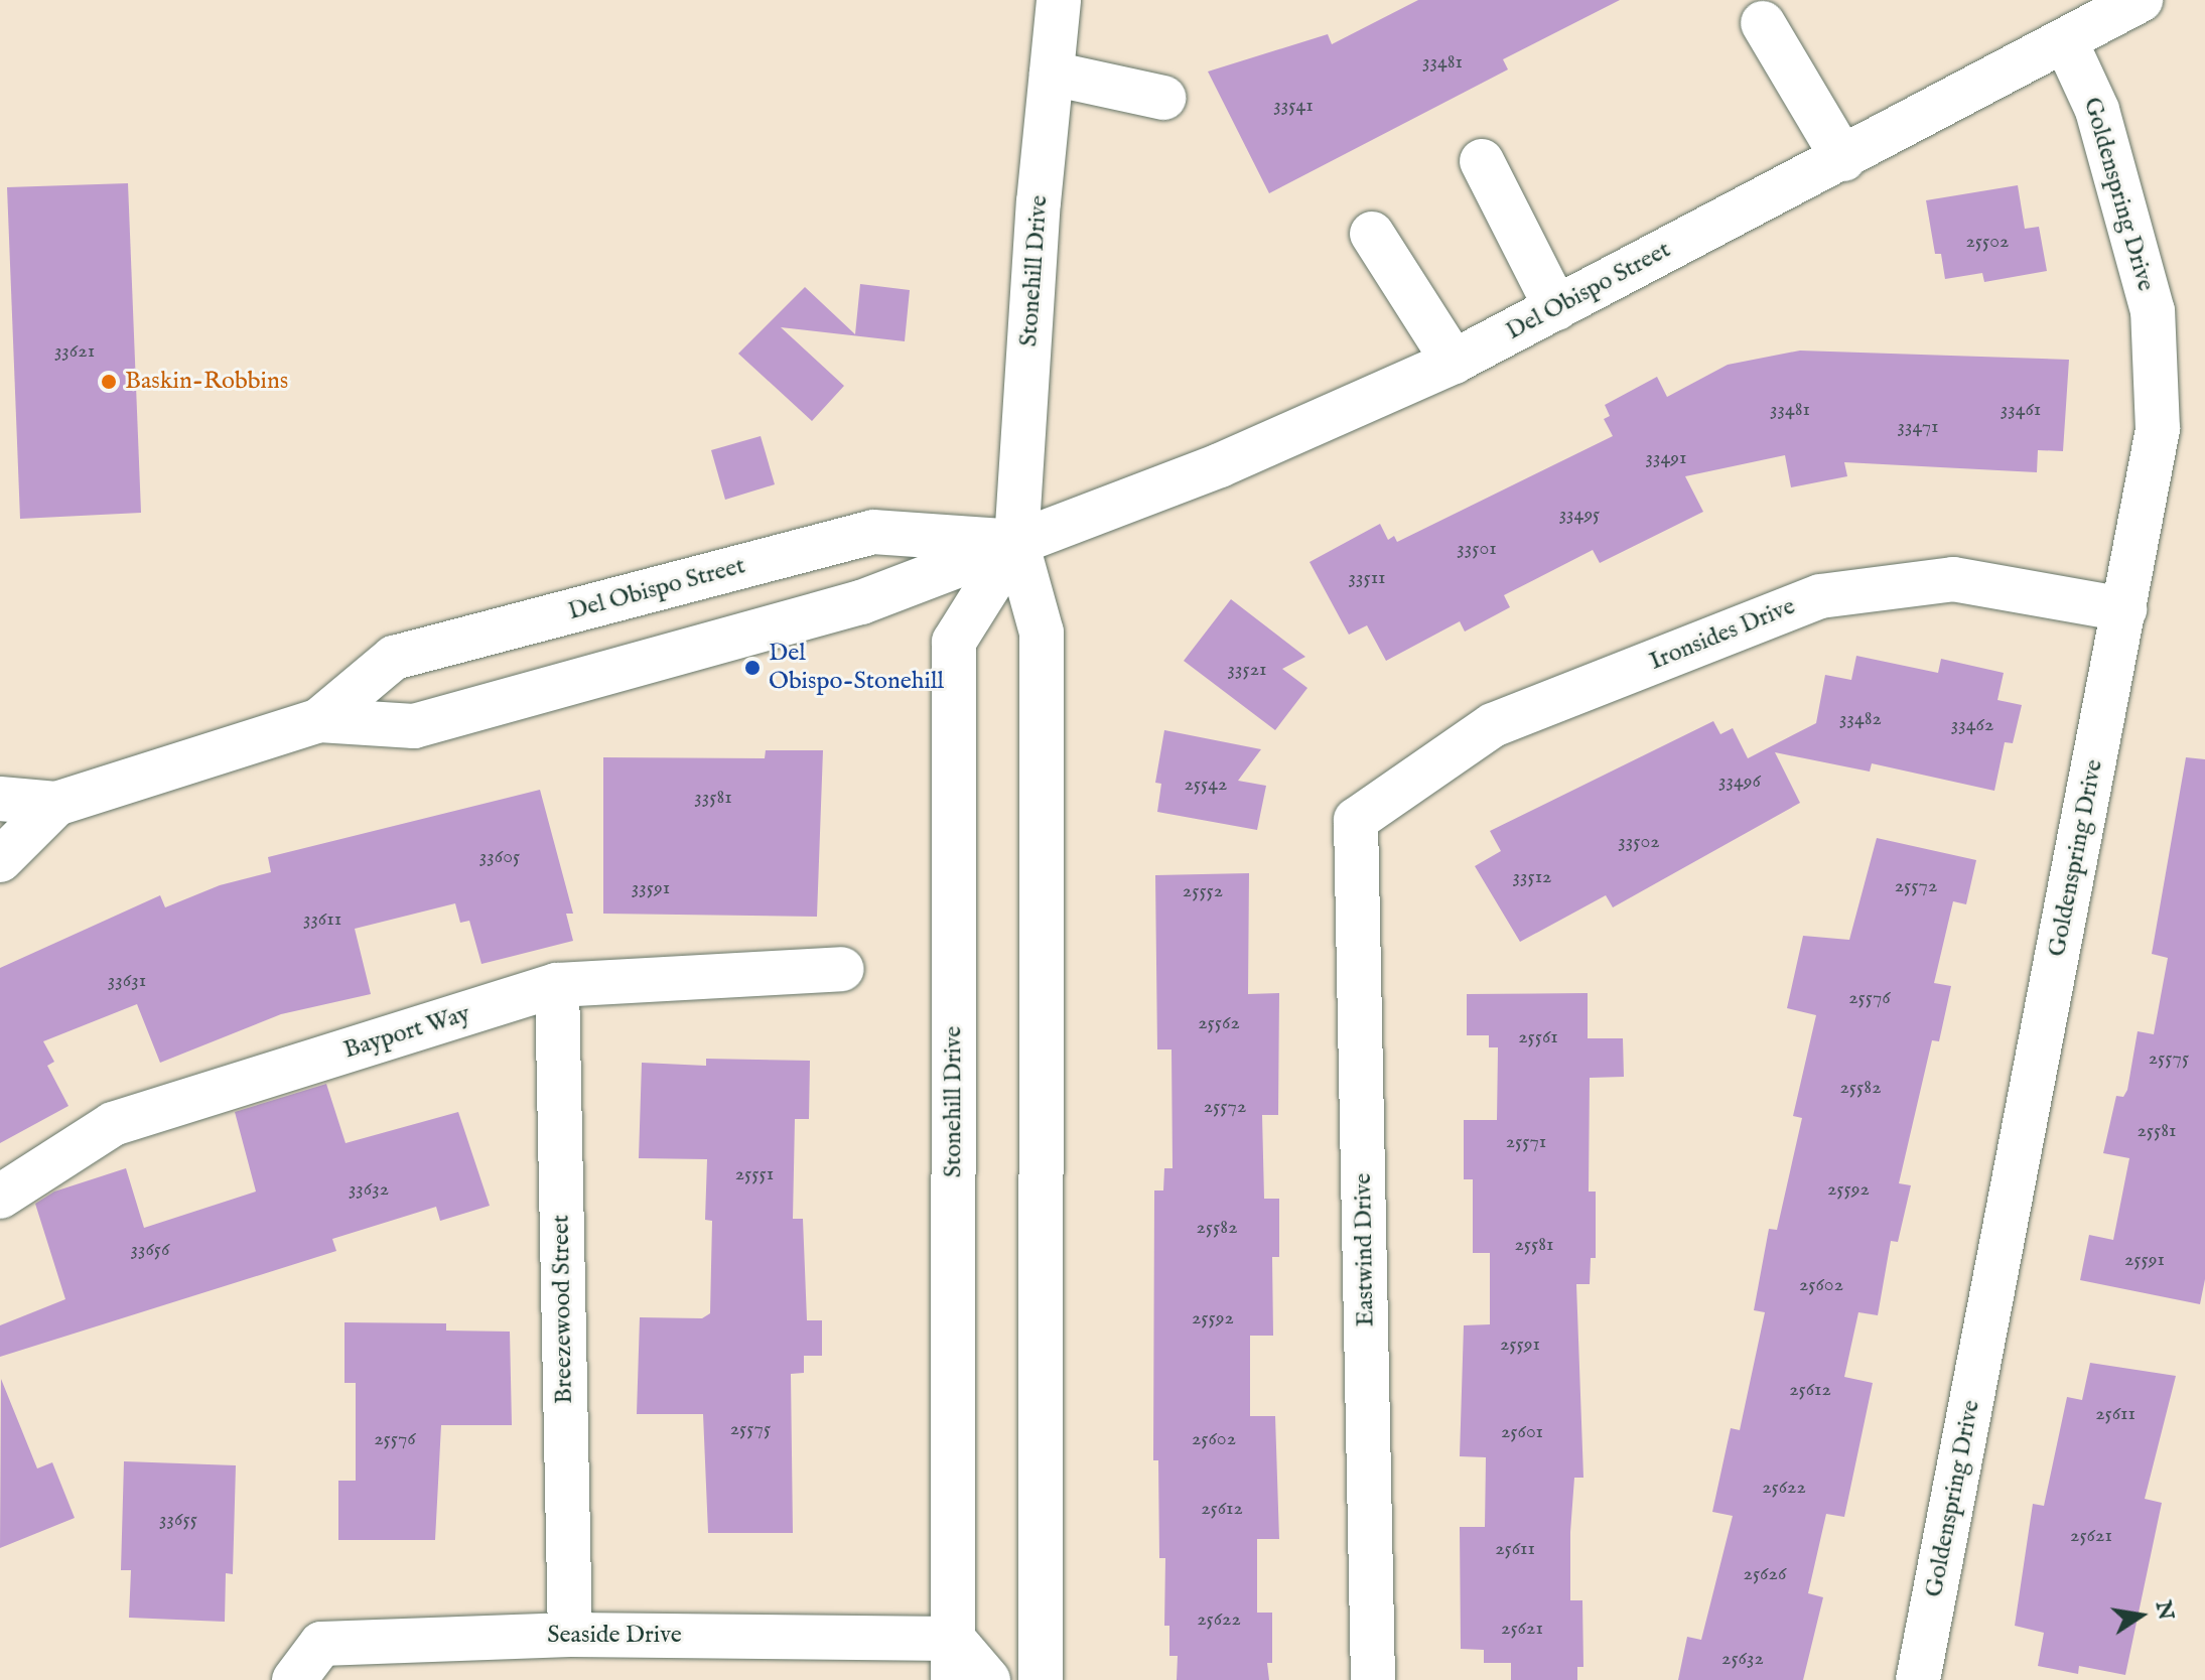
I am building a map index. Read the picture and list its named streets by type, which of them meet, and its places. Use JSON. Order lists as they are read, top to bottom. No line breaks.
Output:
{"streets":{"main road":["Goldenspring Drive","Stonehill Drive","Del Obispo Street","Ironsides Drive","Bayport Way","Eastwind Drive","Breezewood Street","Seaside Drive"]},"crossings":[["Goldenspring Drive","Del Obispo Street"],["Goldenspring Drive","Ironsides Drive"],["Stonehill Drive","Del Obispo Street"],["Stonehill Drive","Seaside Drive"],["Ironsides Drive","Eastwind Drive"],["Bayport Way","Breezewood Street"],["Breezewood Street","Seaside Drive"]],"places":["Baskin-Robbins","Del Obispo-Stonehill"],"house_numbers":["33481","33541","25502","33621","33481","33461","33471","33491","33495","33501","33511","33521","33482","33462","33496","25542","33581","33502","33605","33512","25572","33591","25552","33611","33631","25576","25562","25561","25575","25582","25572","25581","25571","25551","33632","25592","25582","25581","33656","25591","25602","25592","25591","25612","25611","25575","25601","25576","25602","25622","25612","33655","25621","25611","25626","25622","25621","25632"],"north":"right"}
